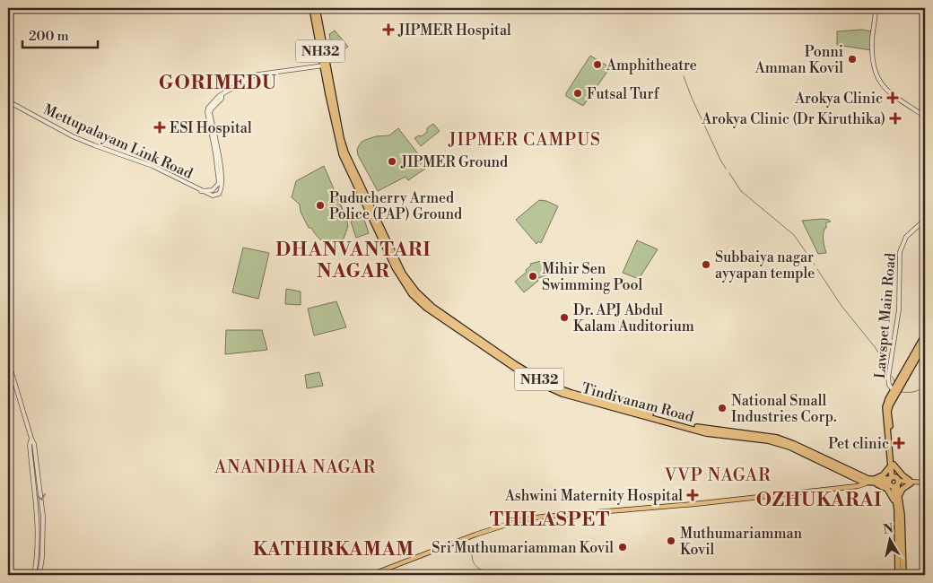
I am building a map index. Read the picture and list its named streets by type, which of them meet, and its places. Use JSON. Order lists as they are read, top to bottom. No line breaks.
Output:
{"streets":{"highway":["NH32"],"street":["Mettupalayam Link Road","Lawspet Main Road"]},"crossings":[["NH32","Mettupalayam Link Road"]],"districts":["GORIMEDU","JIPMER CAMPUS","DHANVANTARI NAGAR","ANANDHA NAGAR","VVP NAGAR","OZHUKARAI","THILASPET","KATHIRKAMAM"],"places":{"health":["JIPMER Hospital","Arokya Clinic","Arokya Clinic (Dr Kiruthika)","ESI Hospital","Pet clinic","Ashwini Maternity Hospital"],"other":["Ponni Amman Kovil","Amphitheatre","Futsal Turf","JIPMER Ground","Puducherry Armed Police (PAP) Ground","Subbaiya nagar ayyapan temple","Mihir Sen Swimming Pool","Dr. APJ Abdul Kalam Auditorium","National Small Industries Corp.","Muthumariamman Kovil","Sri Muthumariamman Kovil"]},"scale_bar":"200 m","north":"top"}
